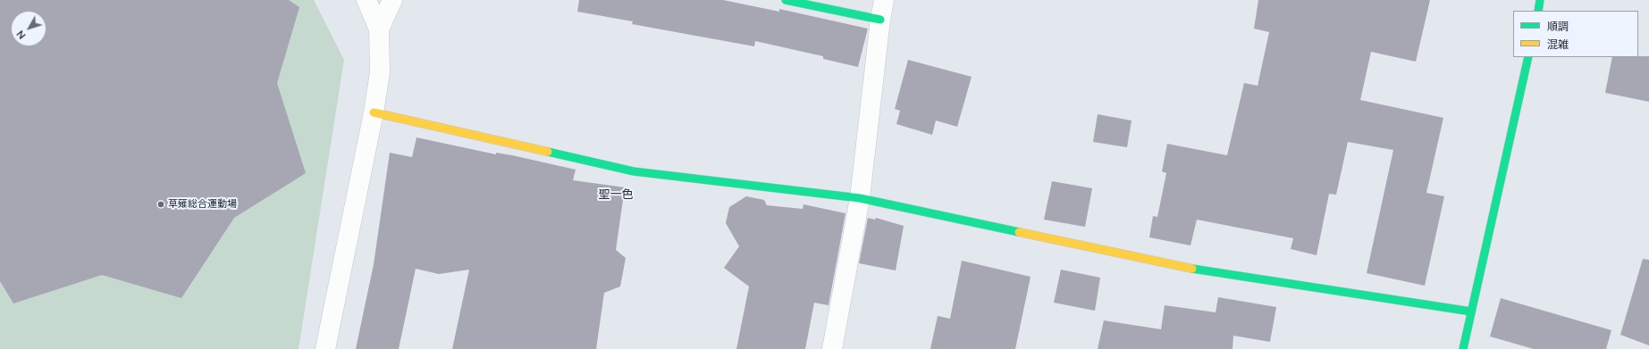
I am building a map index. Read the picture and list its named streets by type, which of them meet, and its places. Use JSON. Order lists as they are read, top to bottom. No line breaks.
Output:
{"districts":["聖一色"],"places":["草薙総合運動場"],"legend":["順調","混雑"],"north":"bottom left"}
